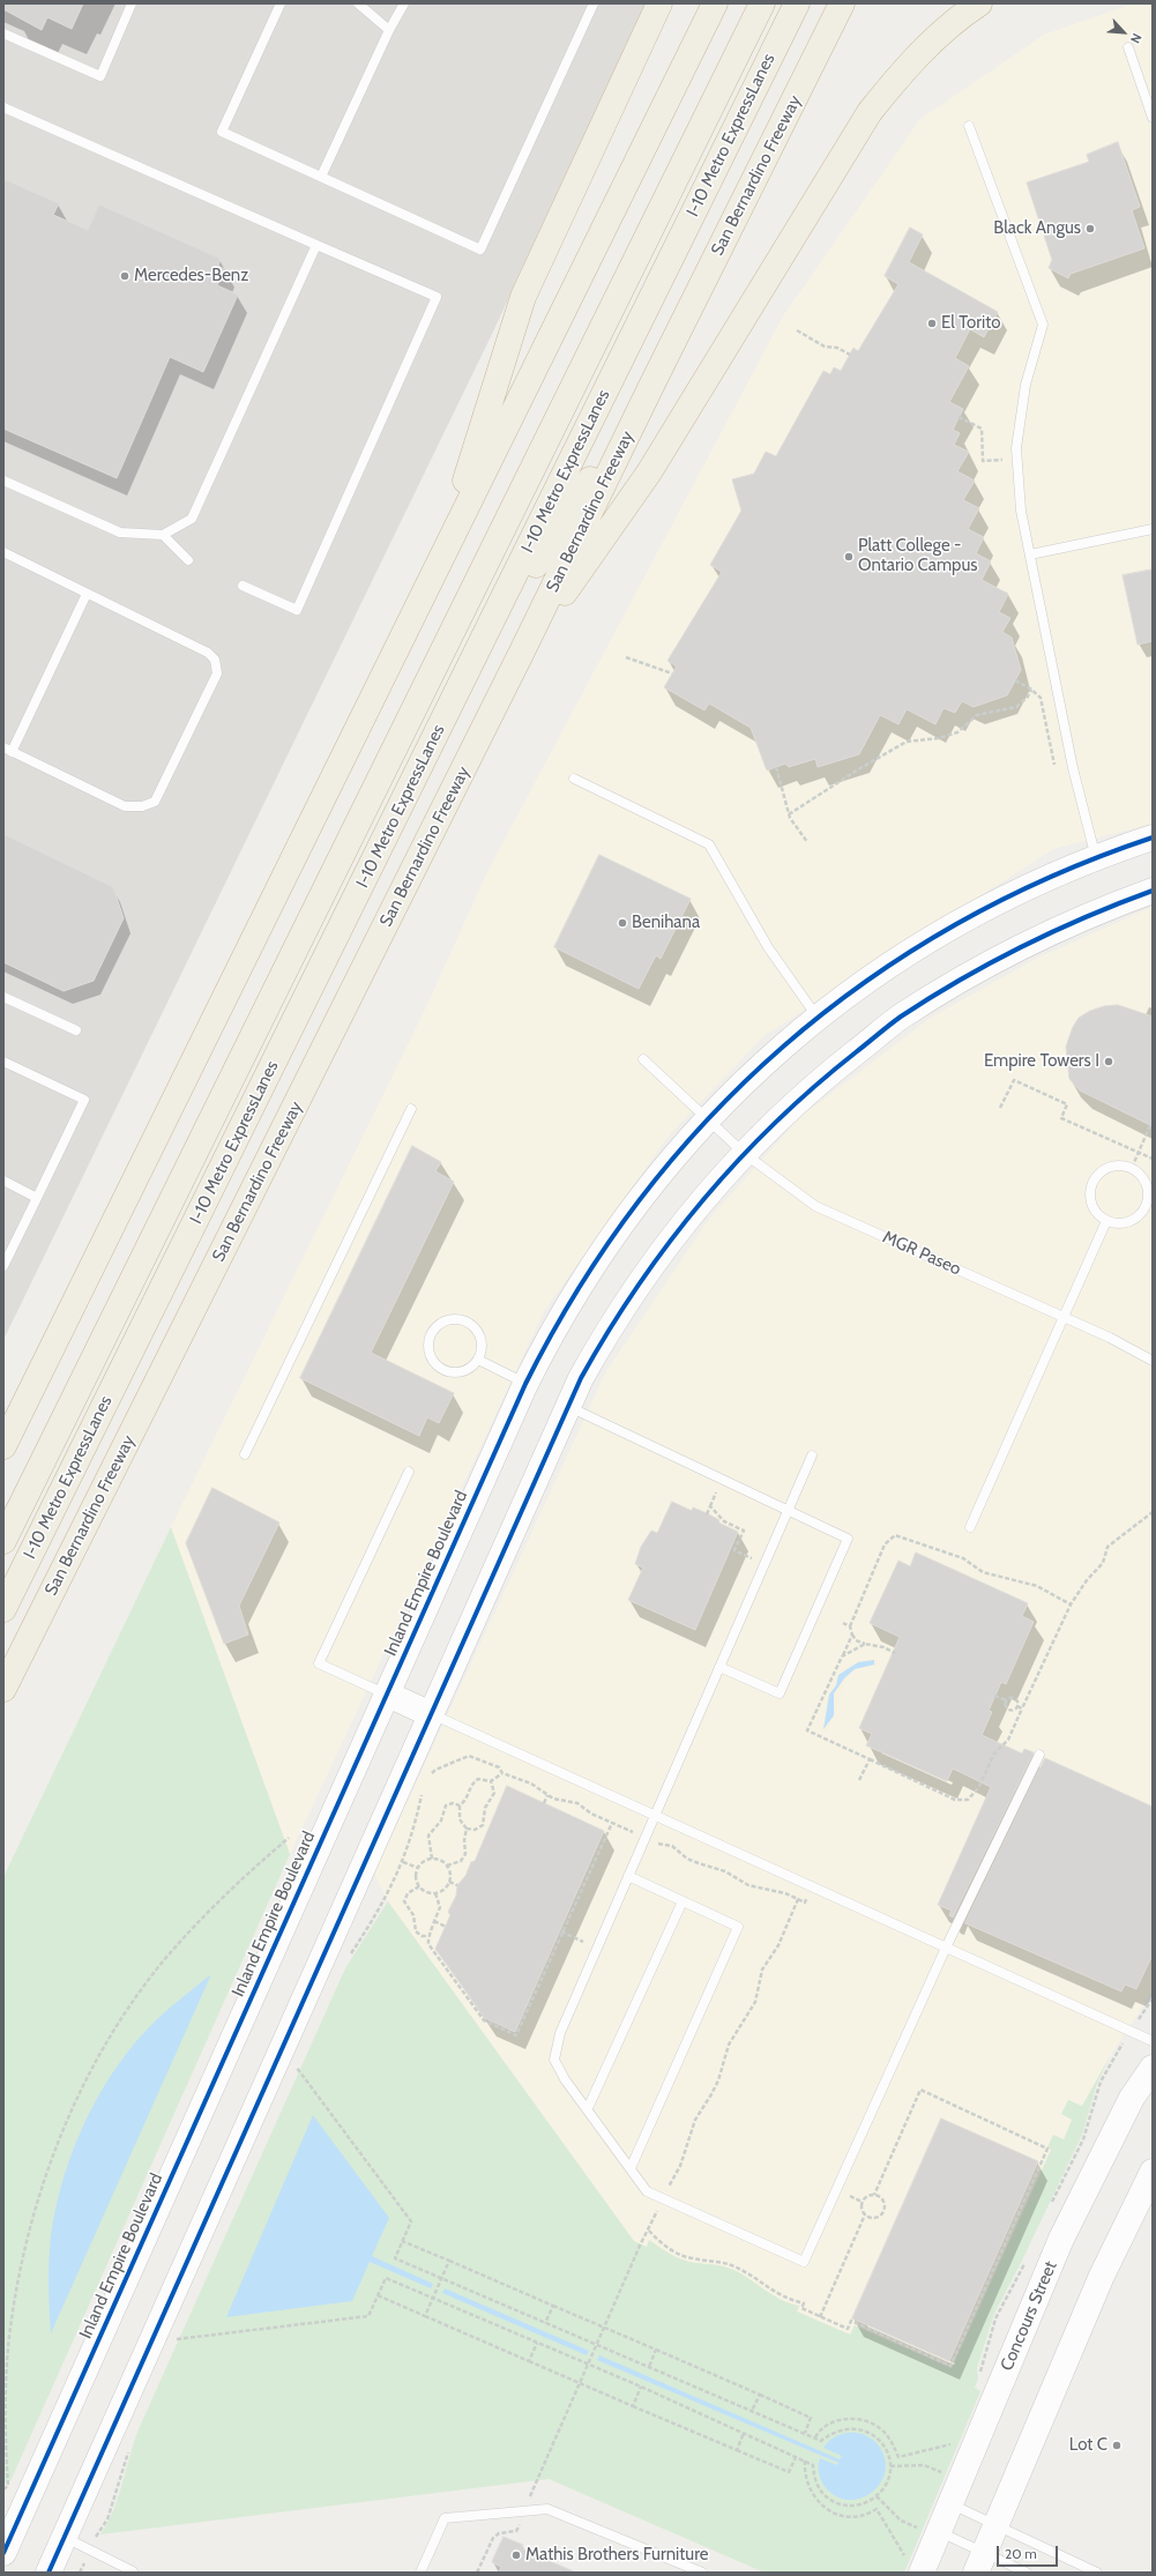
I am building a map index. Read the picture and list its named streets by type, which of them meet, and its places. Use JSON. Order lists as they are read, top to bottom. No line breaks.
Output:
{"streets":{"highway":["I-10 Metro ExpressLanes","San Bernardino Freeway"],"main road":["Inland Empire Boulevard","Concours Street"],"lane":["MGR Paseo"]},"crossings":[["MGR Paseo","Inland Empire Boulevard"]],"places":["Black Angus","Mercedes-Benz","El Torito","Platt College - Ontario Campus","Benihana","Empire Towers I","Lot C","Mathis Brothers Furniture"],"scale_bar":"20 m","north":"bottom right"}
